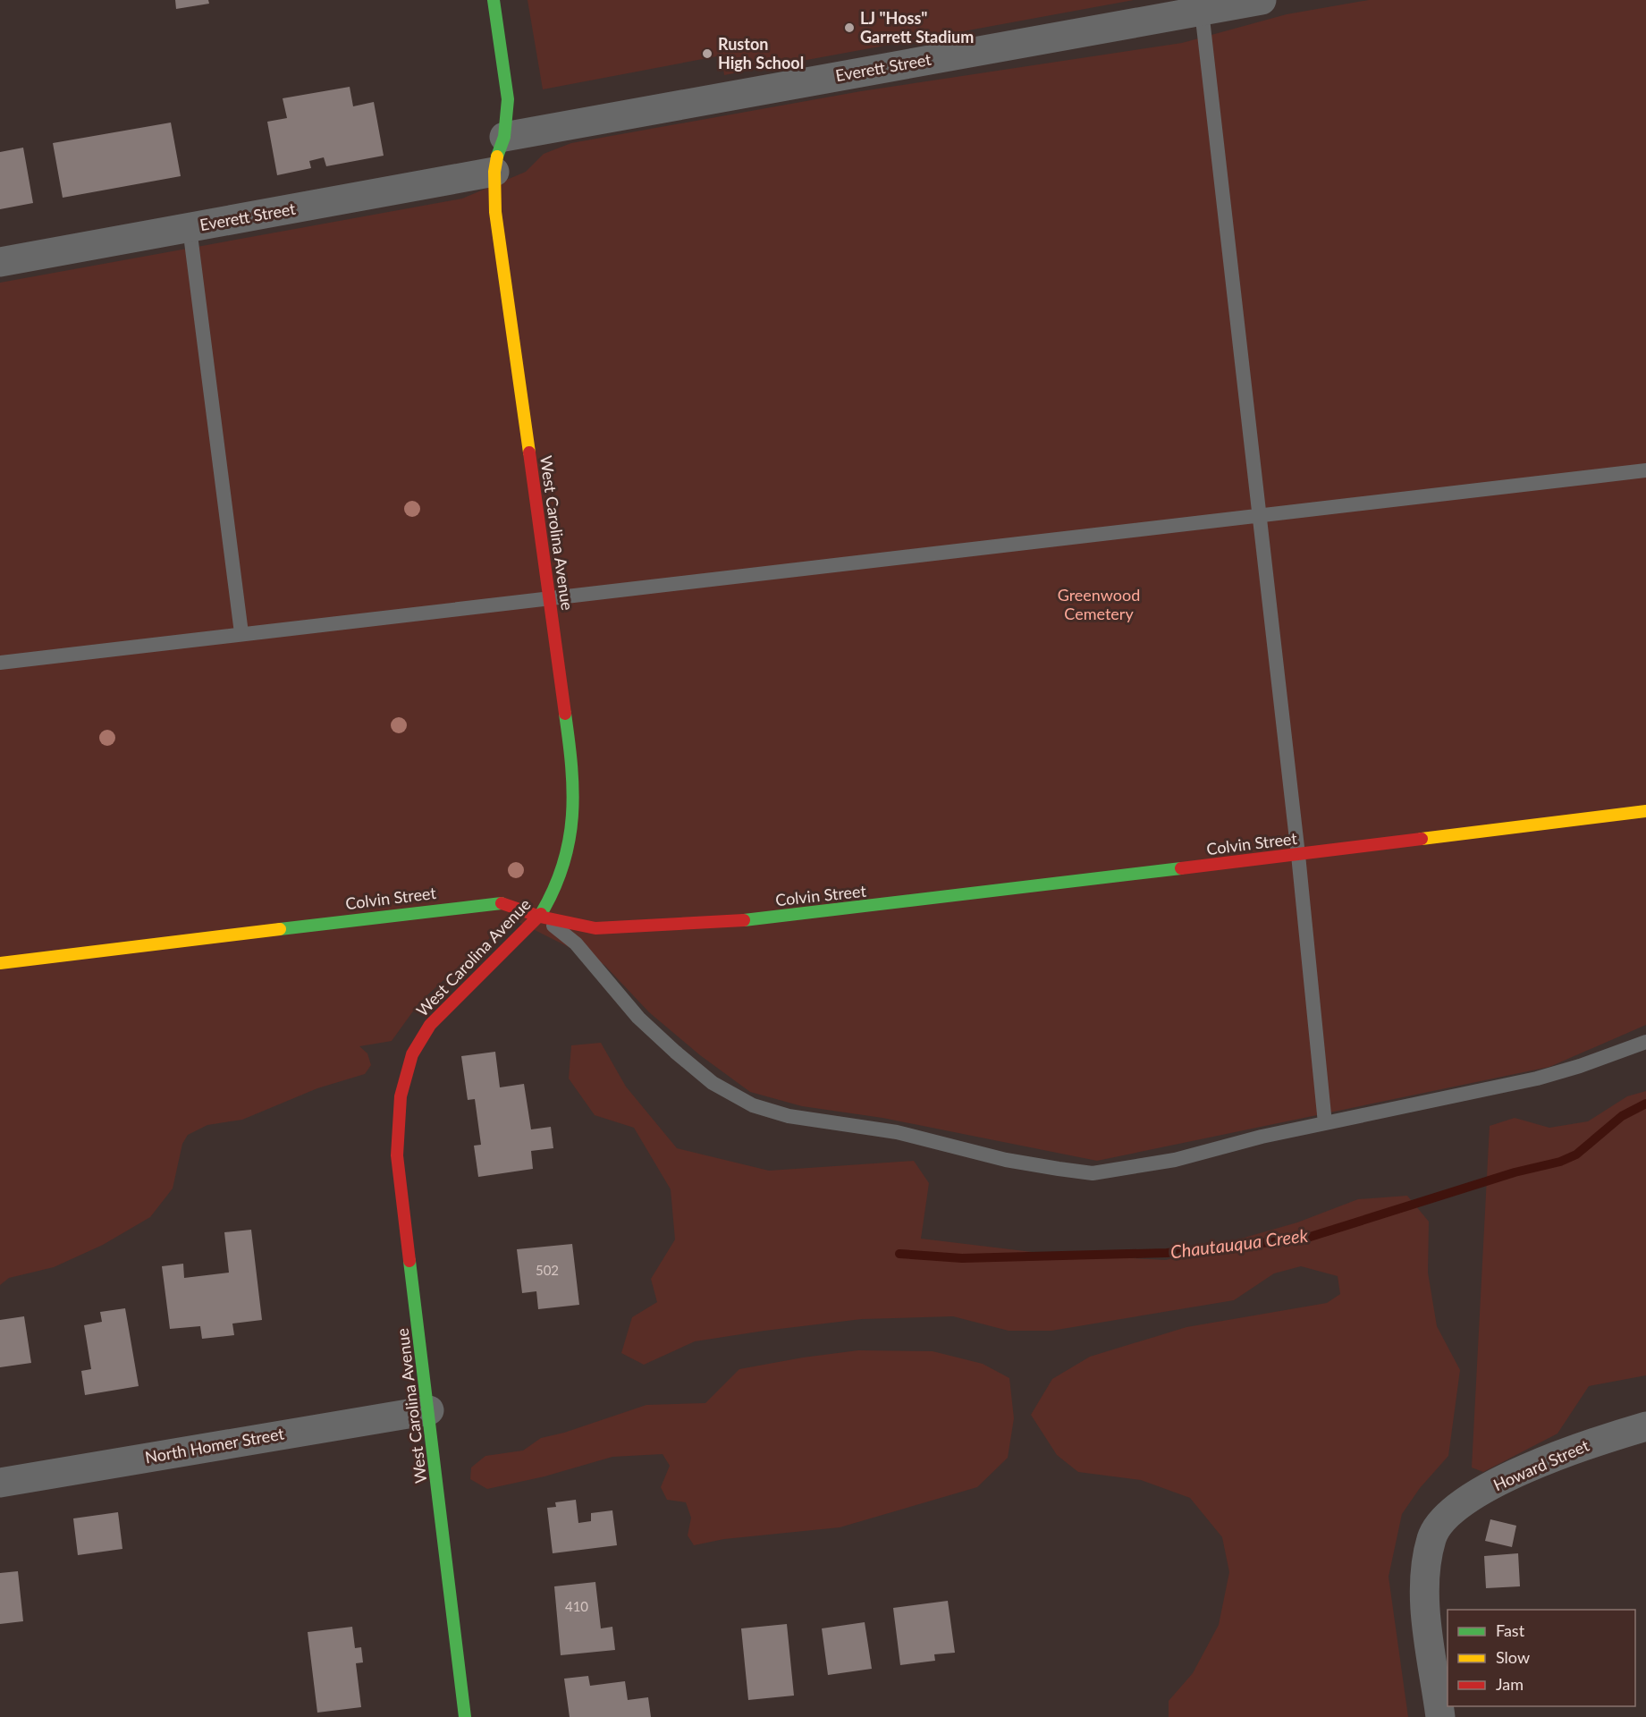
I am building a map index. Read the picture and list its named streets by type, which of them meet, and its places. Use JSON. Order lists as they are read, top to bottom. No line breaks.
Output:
{"streets":{"street":["Everett Street","West Carolina Avenue","Colvin Street","North Homer Street","Howard Street"]},"crossings":[["Everett Street","West Carolina Avenue"],["West Carolina Avenue","Colvin Street"],["West Carolina Avenue","North Homer Street"]],"water":["Chautauqua Creek"],"parks":["Greenwood Cemetery"],"places":["LJ \"Hoss\" Garrett Stadium","Ruston High School"],"house_numbers":["502","410"],"legend":["Fast","Slow","Jam"]}
